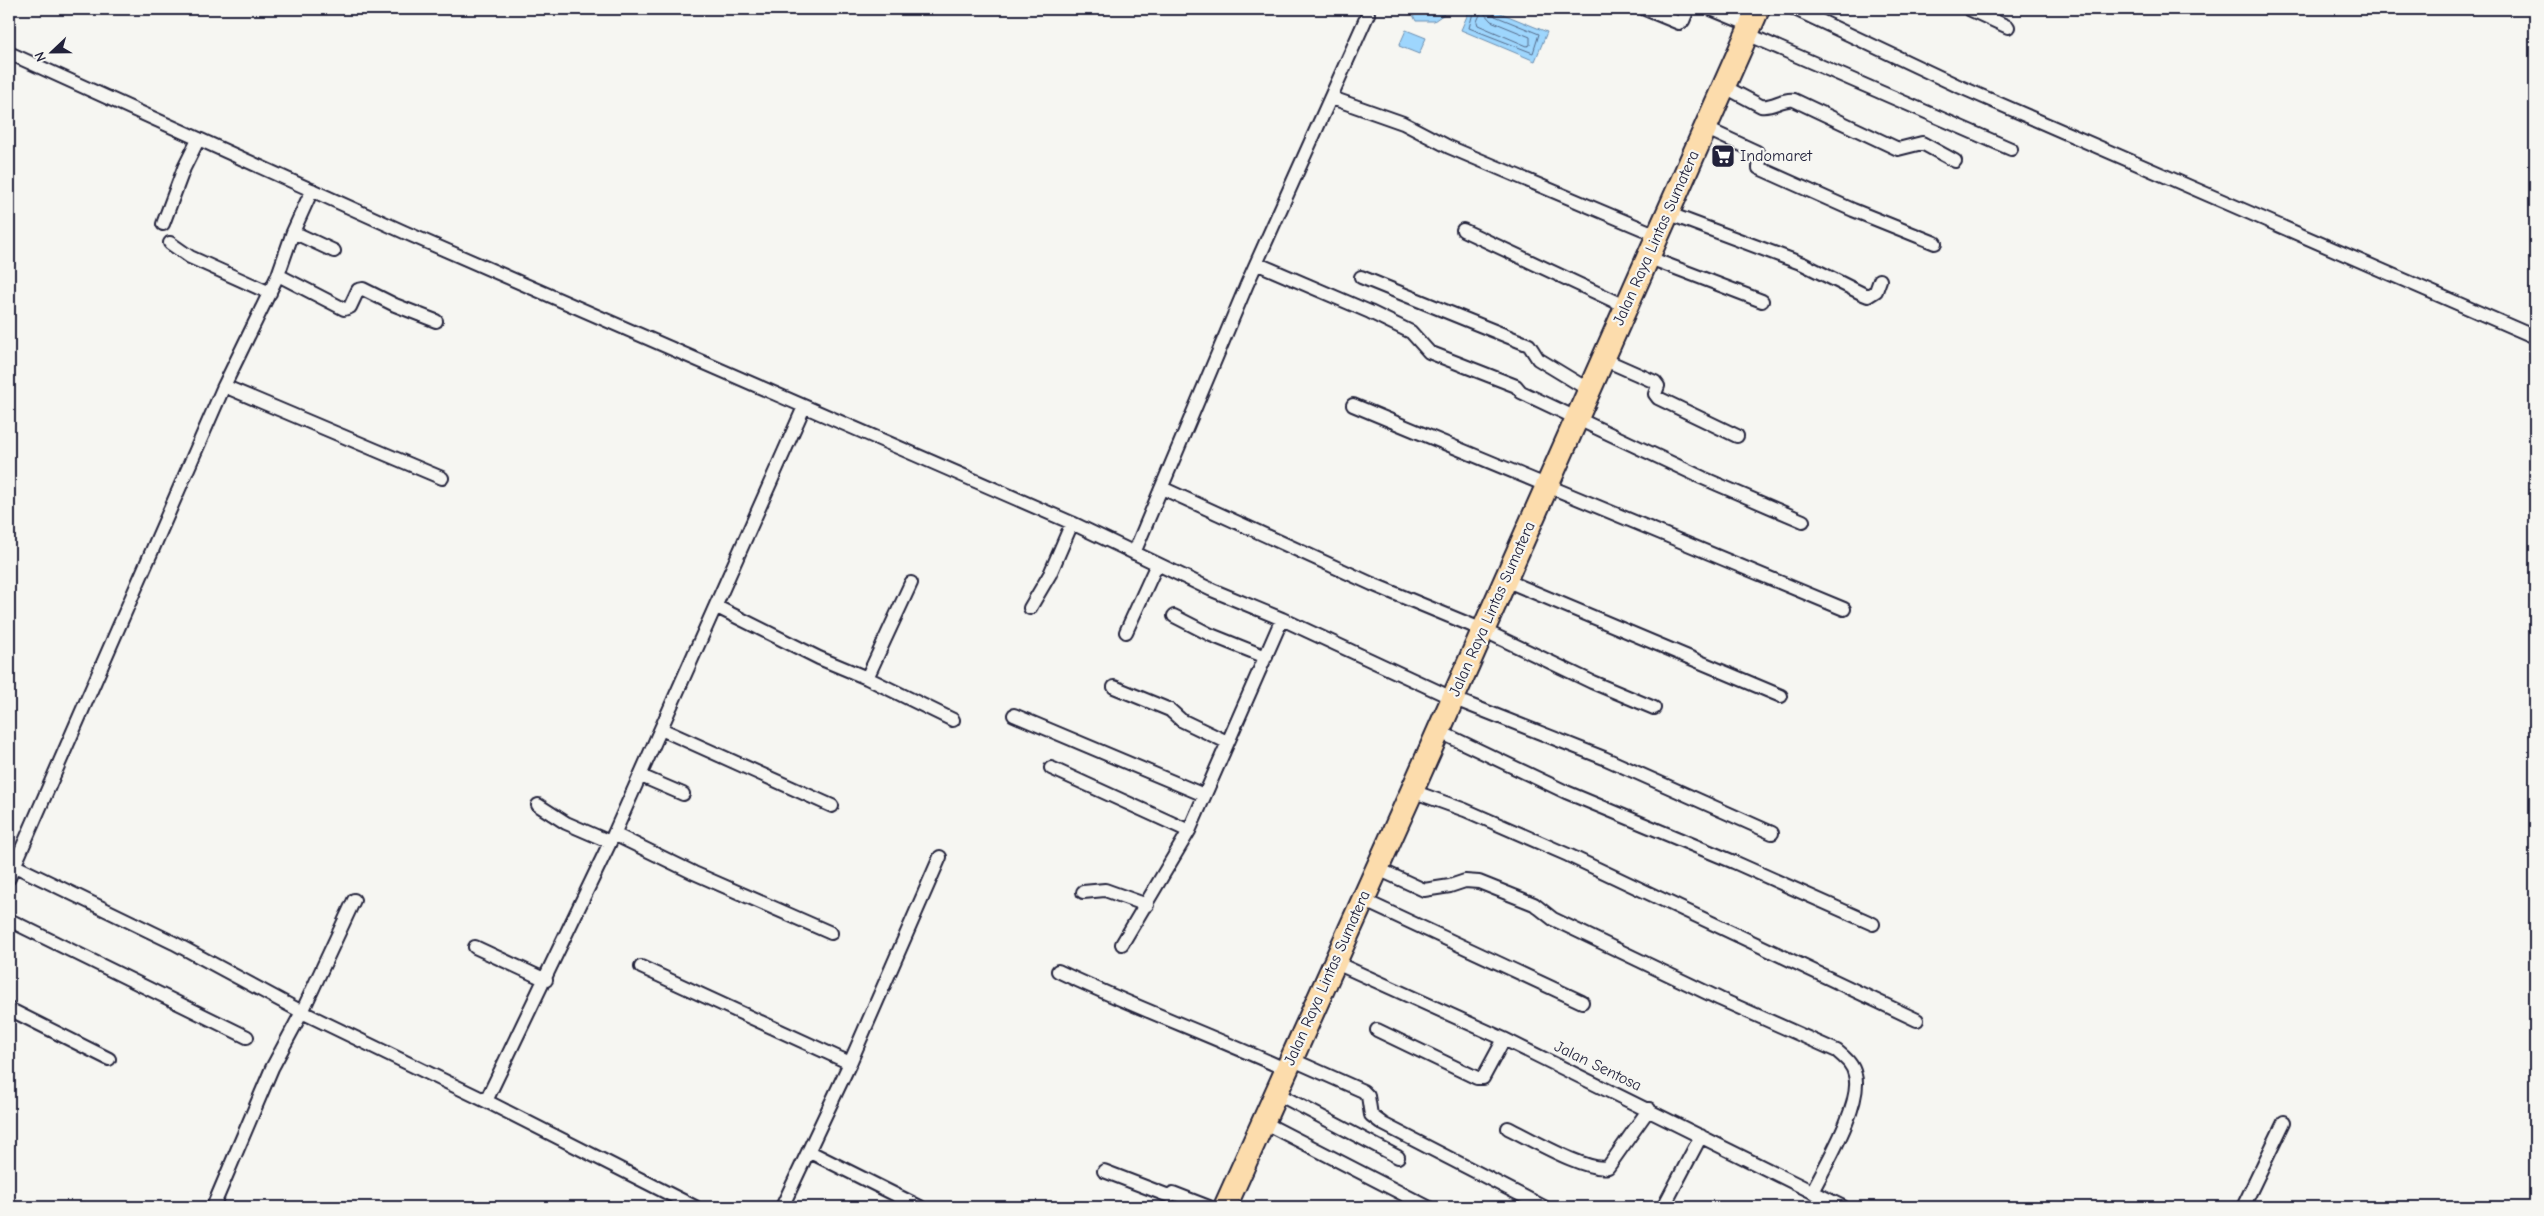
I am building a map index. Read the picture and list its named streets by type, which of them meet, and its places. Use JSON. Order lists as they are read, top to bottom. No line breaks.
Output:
{"streets":{"highway":["Jalan Raya Lintas Sumatera"],"street":["Jalan Sentosa"]},"crossings":[["Jalan Raya Lintas Sumatera","Jalan Sentosa"]],"places":{"supermarket":["Indomaret"]},"north":"left"}
